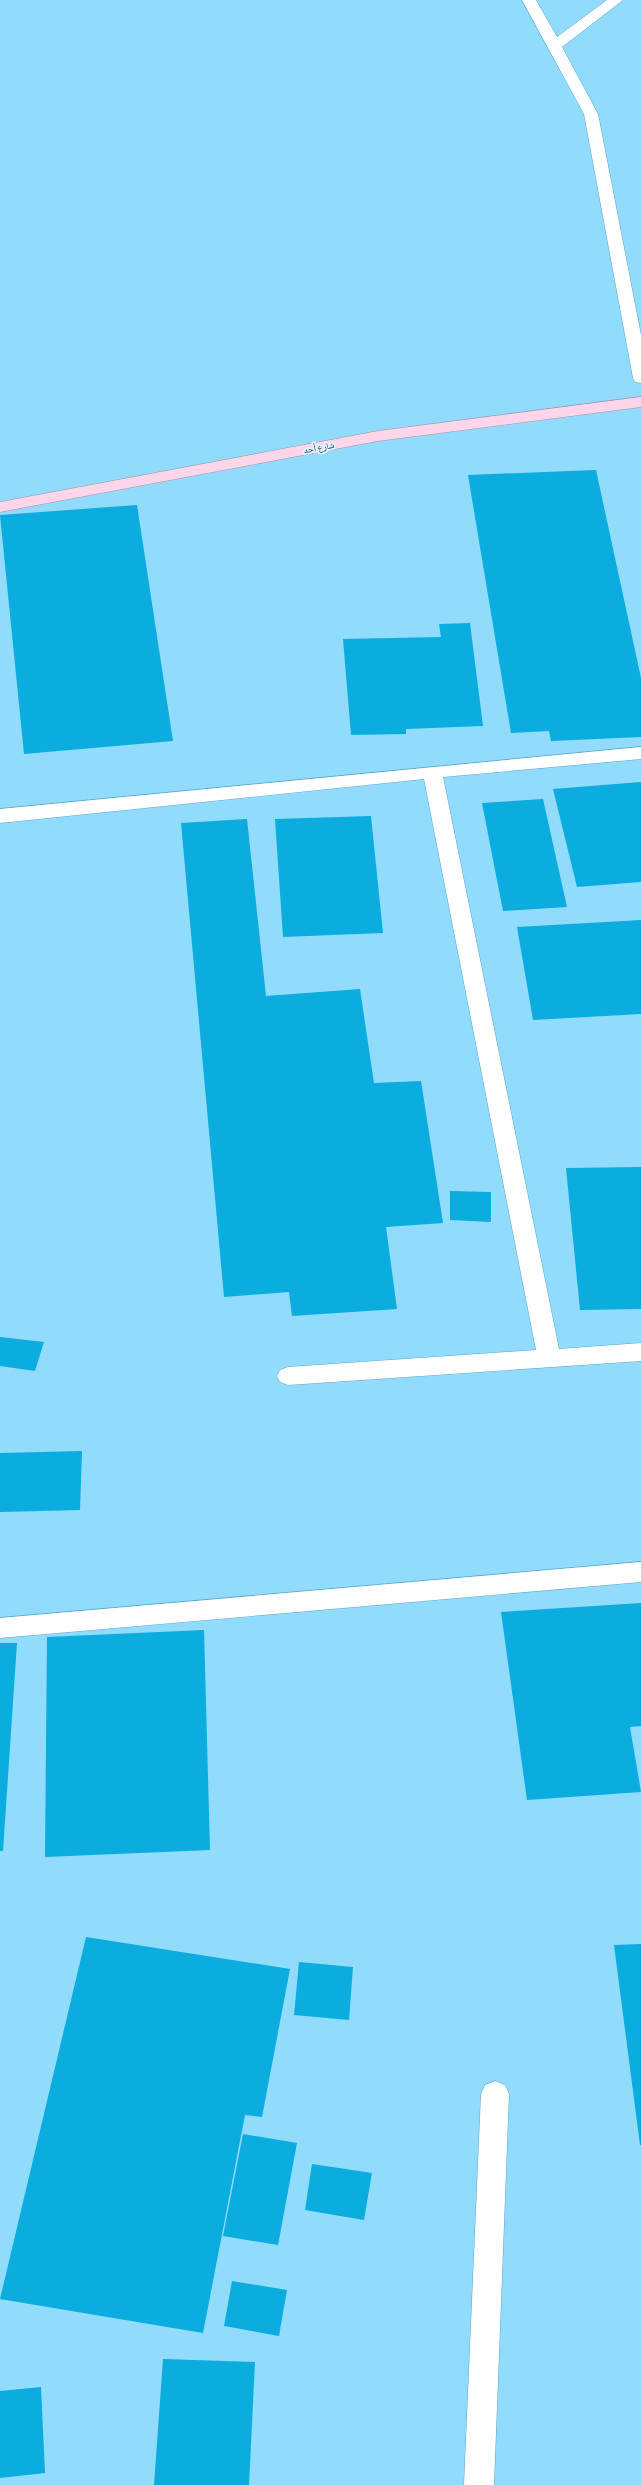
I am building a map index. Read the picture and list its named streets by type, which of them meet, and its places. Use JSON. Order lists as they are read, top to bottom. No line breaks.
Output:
{"streets":{"main road":["شارع أحد"]}}
